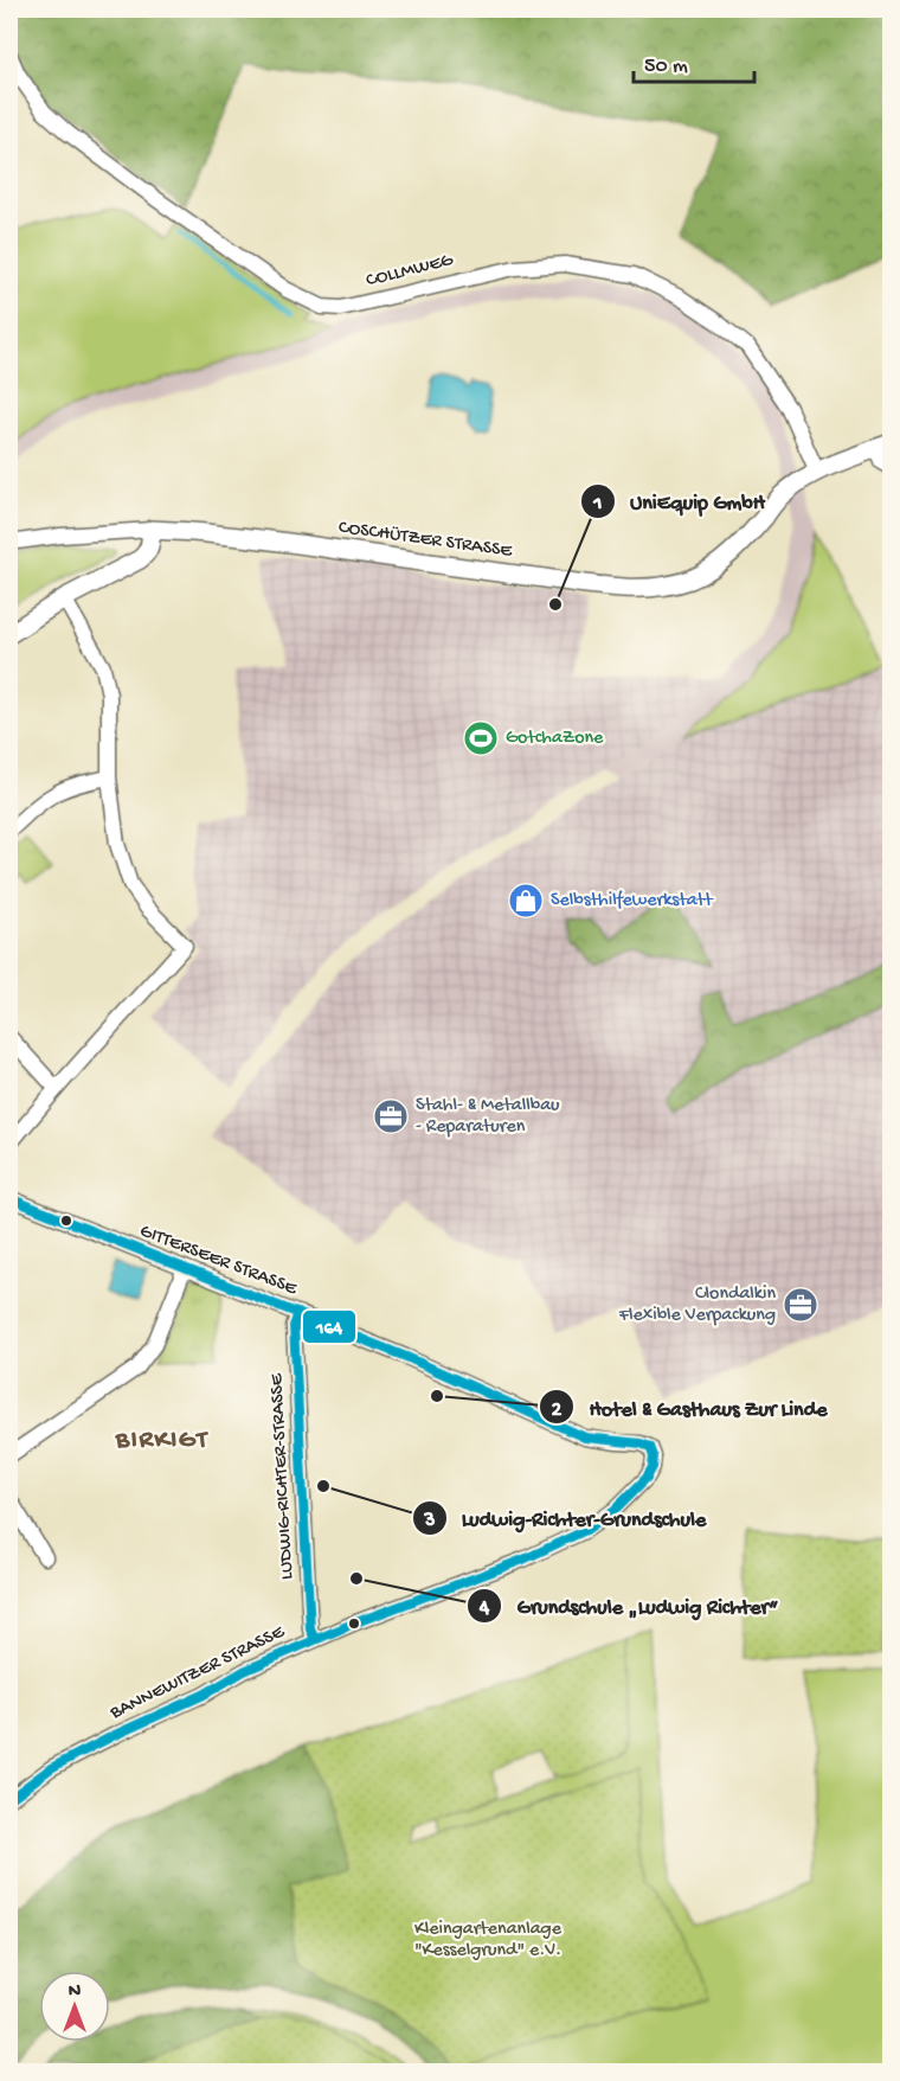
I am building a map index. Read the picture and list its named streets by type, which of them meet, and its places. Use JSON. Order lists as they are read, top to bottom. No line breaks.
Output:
{"streets":{"street":["COLLMWEG","COSCHÜTZER STRASSE","GITTERSEER STRASSE","LUDWIG-RICHTER-STRASSE","BANNEWITZER STRASSE"]},"crossings":[["COLLMWEG","COSCHÜTZER STRASSE"],["GITTERSEER STRASSE","LUDWIG-RICHTER-STRASSE"],["GITTERSEER STRASSE","BANNEWITZER STRASSE"],["LUDWIG-RICHTER-STRASSE","BANNEWITZER STRASSE"]],"districts":["BIRKIGT"],"parks":["Kleingartenanlage \"Kesselgrund\" e.V."],"places":{"other":["UniEquip GmbH","Hotel & Gasthaus Zur Linde","Ludwig-Richter-Grundschule","Grundschule „Ludwig Richter“"],"sports":["GotchaZone"],"shop":["Selbsthilfewerkstatt"],"office":["Stahl- & Metallbau - Reparaturen","Clondalkin Flexible Verpackung"]},"lines":["transit line 164"],"scale_bar":"50 m","north":"top"}
